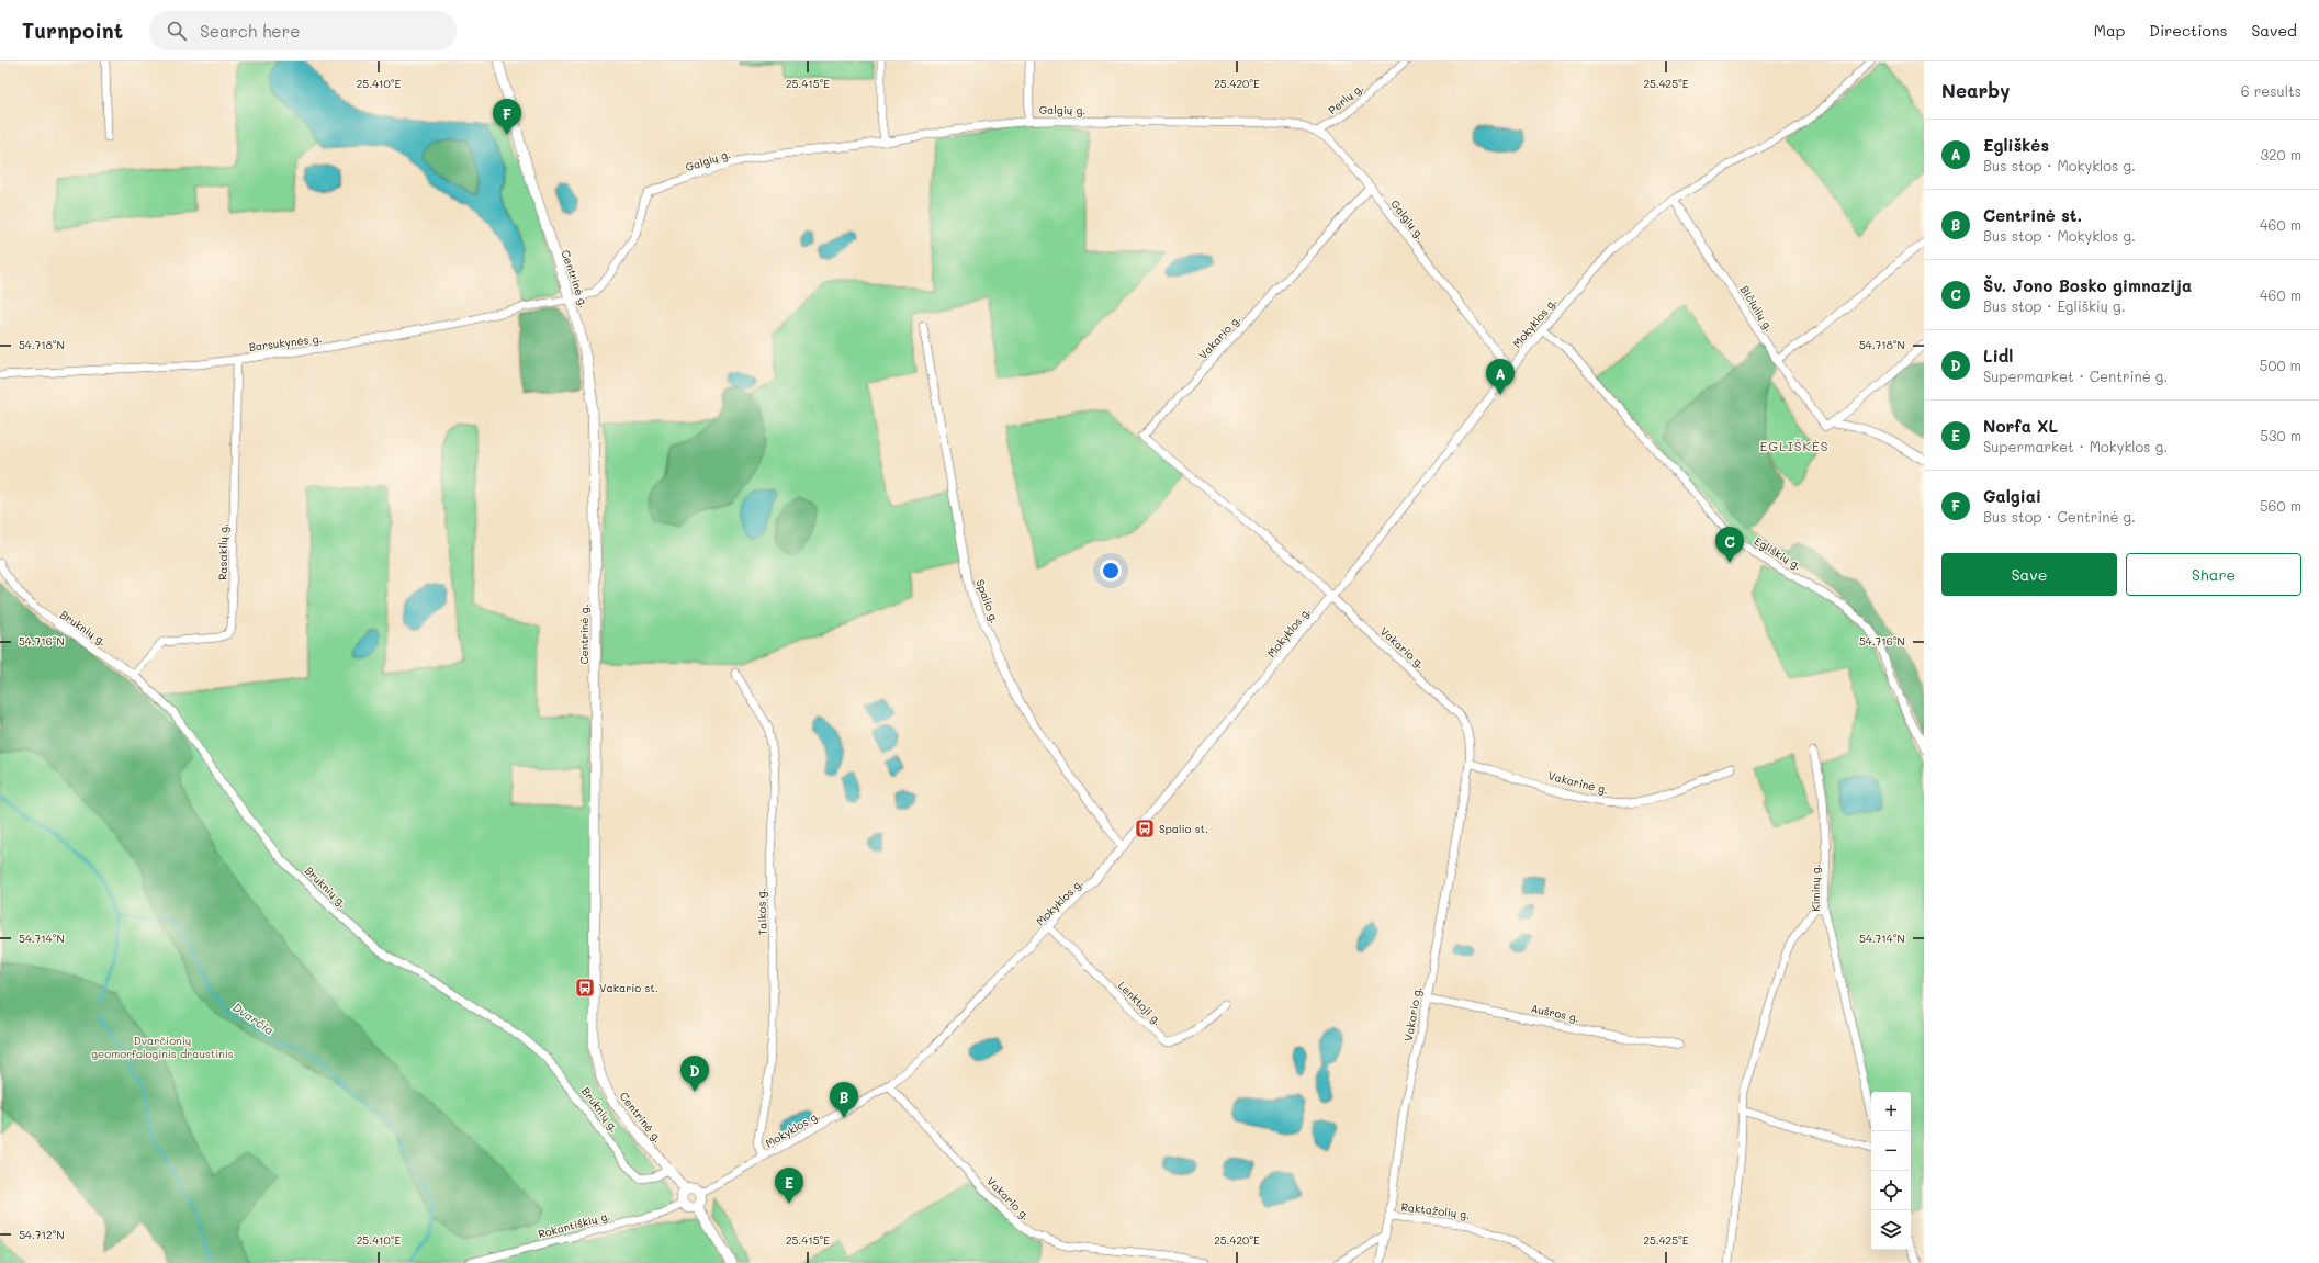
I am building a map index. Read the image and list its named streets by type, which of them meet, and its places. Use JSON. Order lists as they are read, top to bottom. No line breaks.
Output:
{"streets":{"main road":["Centrinė g."],"street":["Perlų g.","Galgių g.","Bičiulių g.","Mokyklos g.","Vakario g.","Barsukynės g.","Rasakilų g.","Egliškių g.","Spalio g.","Bruknių g.","Vakarinė g.","Kiminų g.","Taikos g.","Lenktoji g.","Aušros g.","Raktažolių g.","Rokantiškių g."]},"crossings":[["Perlų g.","Galgių g."],["Galgių g.","Centrinė g."],["Galgių g.","Mokyklos g."],["Galgių g.","Vakario g."],["Galgių g.","Barsukynės g."],["Centrinė g.","Mokyklos g."],["Centrinė g.","Barsukynės g."],["Centrinė g.","Bruknių g."],["Centrinė g.","Rokantiškių g."],["Bičiulių g.","Mokyklos g."],["Mokyklos g.","Vakario g."],["Mokyklos g.","Egliškių g."],["Mokyklos g.","Spalio g."],["Mokyklos g.","Taikos g."],["Mokyklos g.","Lenktoji g."],["Mokyklos g.","Rokantiškių g."],["Vakario g.","Vakarinė g."],["Vakario g.","Aušros g."],["Vakario g.","Raktažolių g."],["Barsukynės g.","Rasakilų g."],["Rasakilų g.","Bruknių g."]],"districts":["EGLIŠKĖS"],"water":["Dvarčia"],"parks":["Dvarčionių geomorfologinis draustinis"],"places":{"bus stop":["Spalio st.","Vakario st."]},"page":{"header":"Turnpoint","search":"Search here","nav":["Map","Directions","Saved"],"heading":["Nearby","6 results"],"pins":["F","A","C","D","B","E"],"list":[{"mark":"A","name":"Egliškės","note":"Bus stop · Mokyklos g.","value":"320 m"},{"mark":"B","name":"Centrinė st.","note":"Bus stop · Mokyklos g.","value":"460 m"},{"mark":"C","name":"Šv. Jono Bosko gimnazija","note":"Bus stop · Egliškių g.","value":"460 m"},{"mark":"D","name":"Lidl","note":"Supermarket · Centrinė g.","value":"500 m"},{"mark":"E","name":"Norfa XL","note":"Supermarket · Mokyklos g.","value":"530 m"},{"mark":"F","name":"Galgiai","note":"Bus stop · Centrinė g.","value":"560 m"}],"buttons":["Save","Share"],"map_buttons":["+","−"]},"coordinates":["25.410°E","25.415°E","25.420°E","25.425°E","54.718°N","54.716°N","54.714°N","54.712°N"]}
